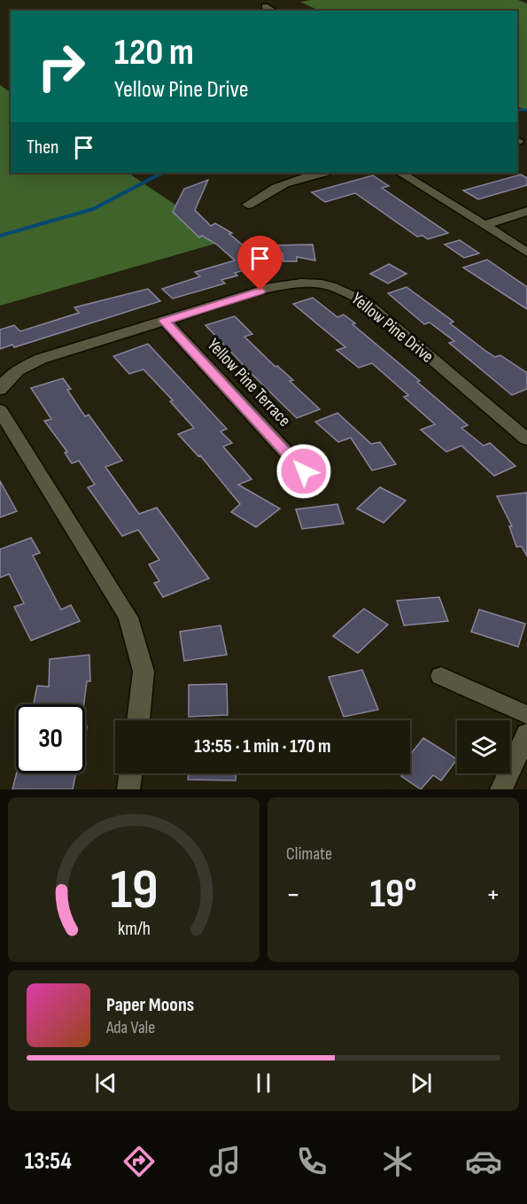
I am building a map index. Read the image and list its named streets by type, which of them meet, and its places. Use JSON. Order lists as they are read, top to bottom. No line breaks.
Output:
{"streets":{"street":["Yellow Pine Drive","Yellow Pine Terrace"]},"crossings":[["Yellow Pine Drive","Yellow Pine Terrace"]],"page":{"turn":["120 m","Yellow Pine Drive"],"then":"Then","limit":"30","trip":"13:55 · 1 min · 170 m","tile":"Climate","heat":["−","19°","+"],"song":["Paper Moons","Ada Vale"],"tabs":"13:54","gauge":["19","km/h"]}}
